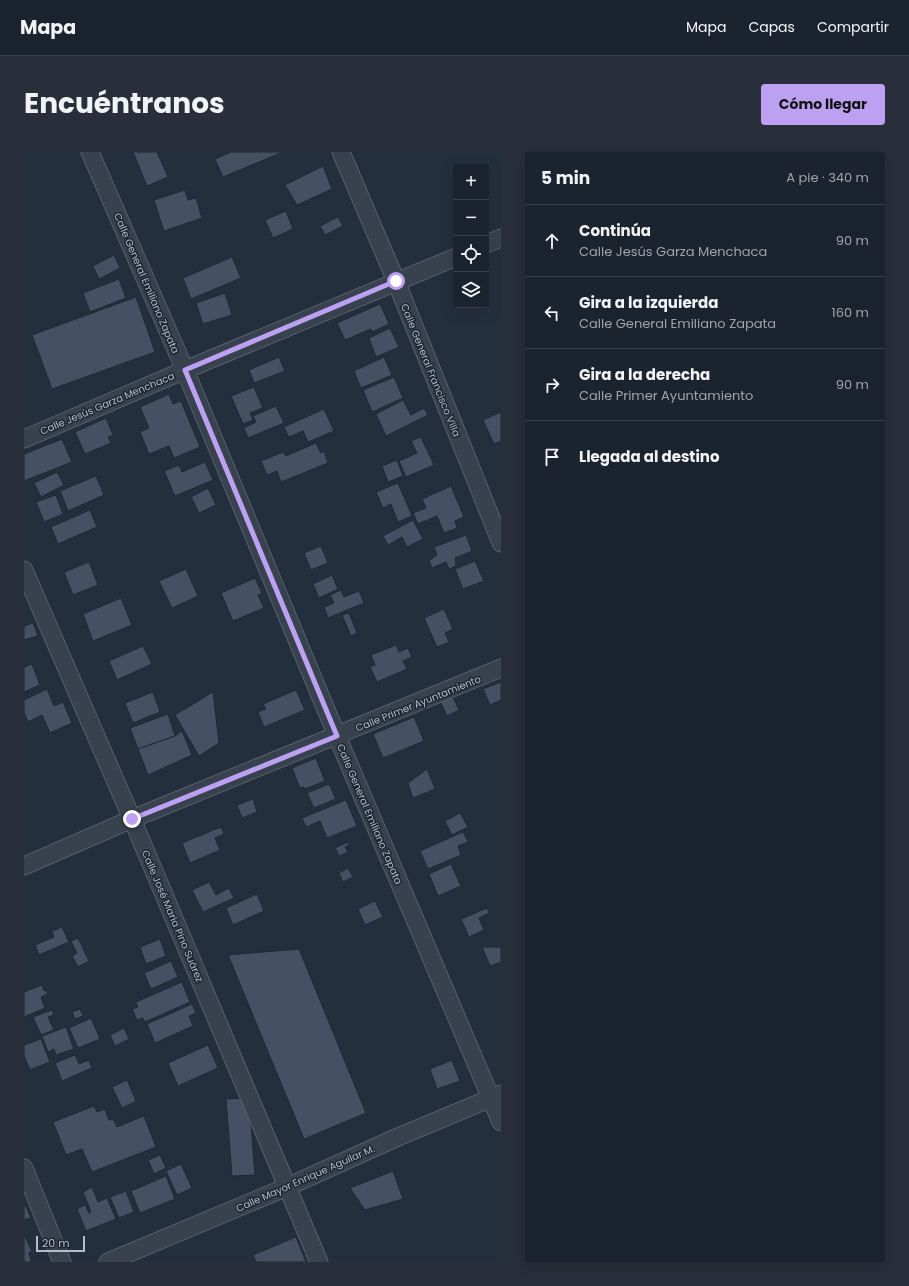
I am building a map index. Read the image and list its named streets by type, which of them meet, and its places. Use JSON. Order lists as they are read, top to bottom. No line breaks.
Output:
{"streets":{"street":["Calle General Emiliano Zapata","Calle General Francisco Villa","Calle Jesús Garza Menchaca","Calle Primer Ayuntamiento","Calle José María Pino Suárez","Calle Mayor Enrique Aguilar M."]},"crossings":[["Calle General Emiliano Zapata","Calle Jesús Garza Menchaca"],["Calle General Emiliano Zapata","Calle Primer Ayuntamiento"],["Calle General Emiliano Zapata","Calle Mayor Enrique Aguilar M."],["Calle General Francisco Villa","Calle Jesús Garza Menchaca"],["Calle Primer Ayuntamiento","Calle José María Pino Suárez"],["Calle José María Pino Suárez","Calle Mayor Enrique Aguilar M."]],"scale_bar":"20 m","page":{"header":"Mapa","nav":["Mapa","Capas","Compartir"],"title":"Encuéntranos","buttons":"Cómo llegar","heading":["5 min","A pie · 340 m"],"map_buttons":["+","−"],"list":[["Continúa","Calle Jesús Garza Menchaca","90 m"],["Gira a la izquierda","Calle General Emiliano Zapata","160 m"],["Gira a la derecha","Calle Primer Ayuntamiento","90 m"],"Llegada al destino"],"scale":"20 m"}}
